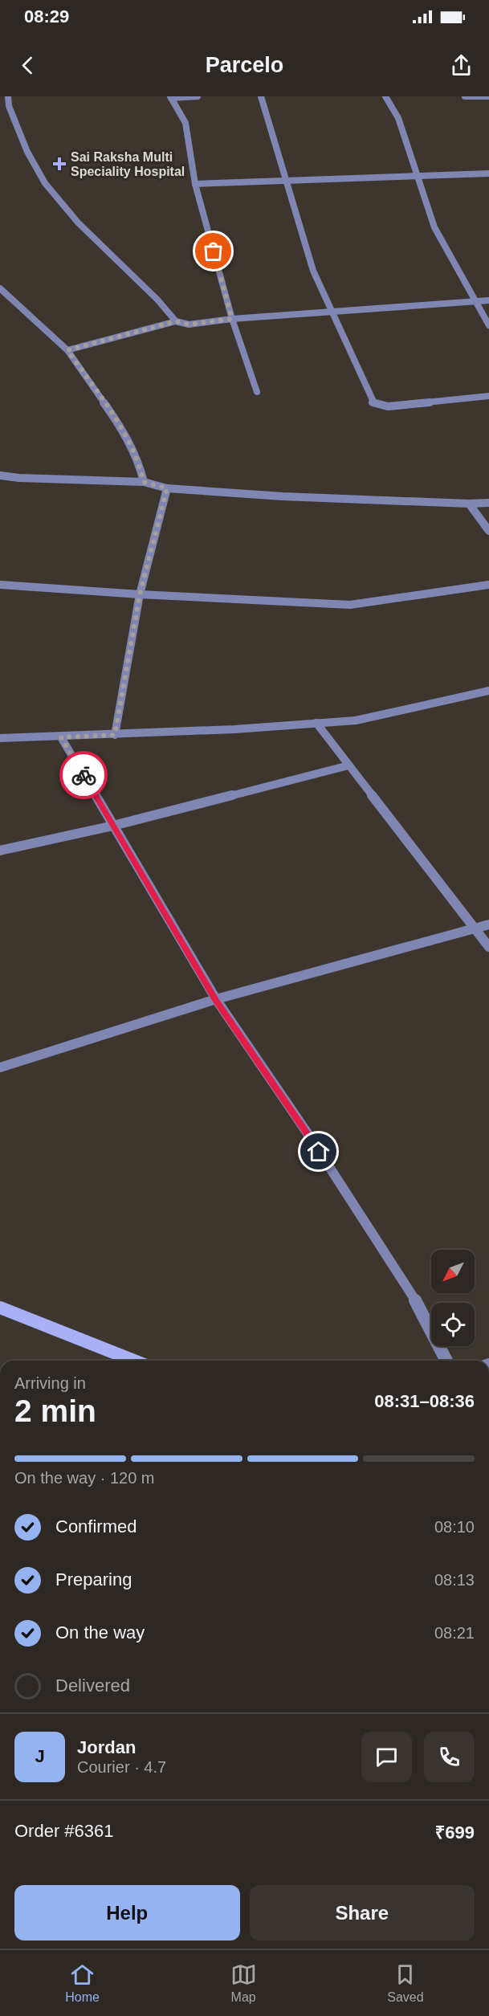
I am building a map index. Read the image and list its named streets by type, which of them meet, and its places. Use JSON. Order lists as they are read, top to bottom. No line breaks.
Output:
{"places":{"health":["Sai Raksha Multi Speciality Hospital"]},"north":"bottom left","page":{"status":"08:29","header":"Parcelo","heading":["2 min","Arriving in","08:31–08:36"],"panel":["Jordan","Courier · 4.7","Order #6361","₹699"],"bar":"On the way · 120 m","list":[["Confirmed","08:10"],["Preparing","08:13"],["On the way","08:21"],"Delivered"],"round":"J","buttons":["Help","Share"],"tabs":["Home","Map","Saved"]}}
